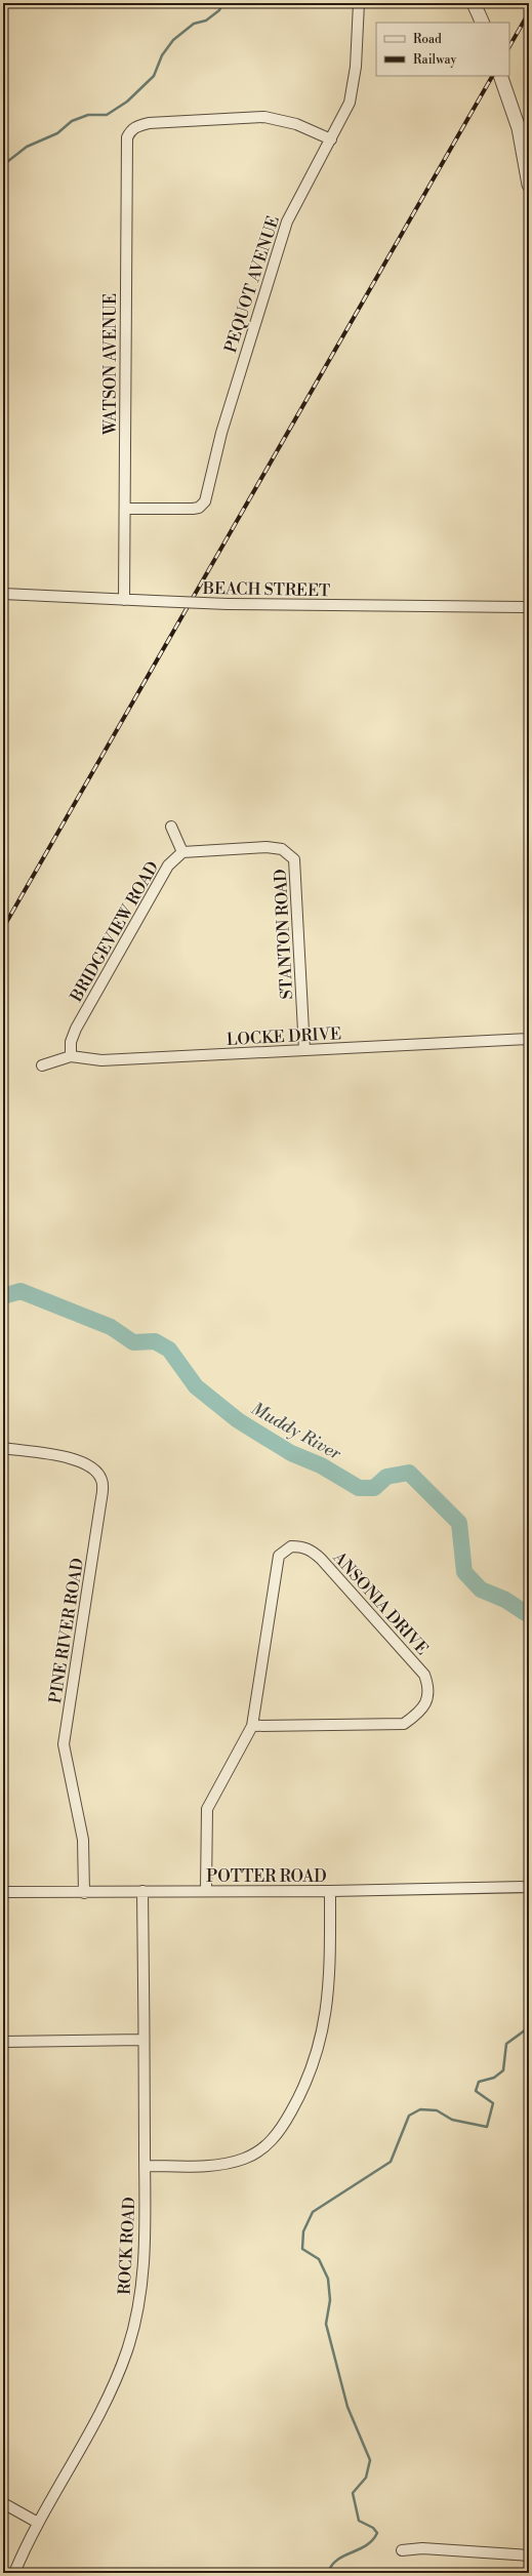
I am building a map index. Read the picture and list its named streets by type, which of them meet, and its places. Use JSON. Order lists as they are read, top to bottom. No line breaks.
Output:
{"streets":{"street":["PEQUOT AVENUE","WATSON AVENUE","BEACH STREET","BRIDGEVIEW ROAD","STANTON ROAD","LOCKE DRIVE","ANSONIA DRIVE","PINE RIVER ROAD","POTTER ROAD","ROCK ROAD"]},"crossings":[["PEQUOT AVENUE","WATSON AVENUE"],["WATSON AVENUE","BEACH STREET"],["BRIDGEVIEW ROAD","STANTON ROAD"],["BRIDGEVIEW ROAD","LOCKE DRIVE"],["STANTON ROAD","LOCKE DRIVE"],["ANSONIA DRIVE","POTTER ROAD"],["PINE RIVER ROAD","POTTER ROAD"],["POTTER ROAD","ROCK ROAD"]],"water":["Muddy River"],"legend":["Road","Railway"]}
